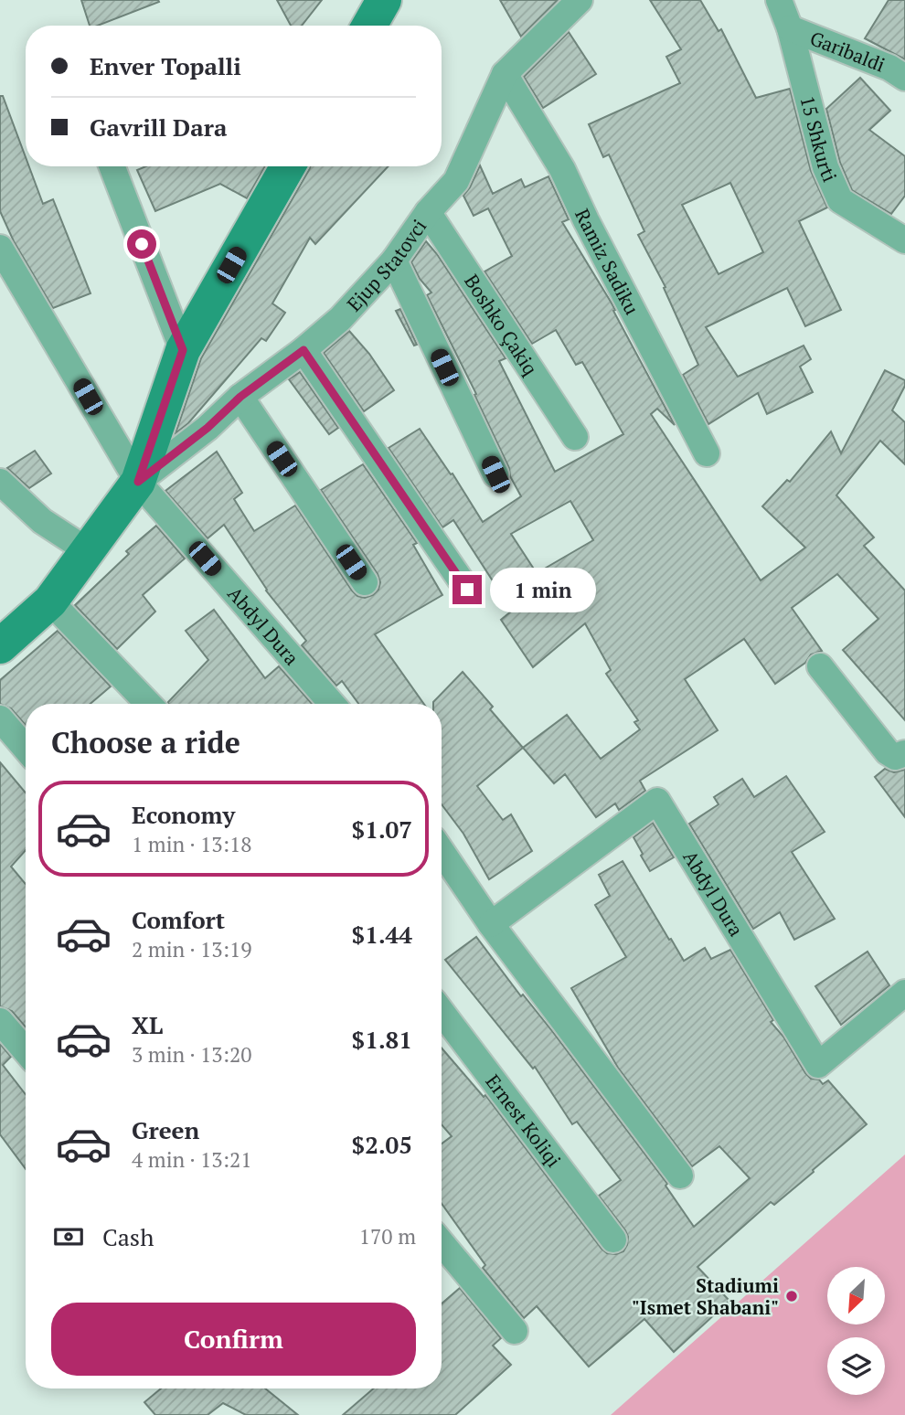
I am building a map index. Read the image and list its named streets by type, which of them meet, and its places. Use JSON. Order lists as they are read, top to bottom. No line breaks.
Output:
{"streets":{"street":["Garibaldi","15 Shkurti","Ramiz Sadiku","Ejup Statovci","Boshko Çakiq","Abdyl Dura","Ernest Koliqi"]},"crossings":[["Garibaldi","15 Shkurti"],["Ramiz Sadiku","Ejup Statovci"],["Ejup Statovci","Boshko Çakiq"],["Ejup Statovci","Abdyl Dura"]],"places":["Stadiumi \"Ismet Shabani\""],"north":"bottom left","page":{"banner":["Enver Topalli","Gavrill Dara"],"bubble":"1 min","heading":"Choose a ride","list":[{"name":"Economy","note":"1 min · 13:18","value":"$1.07"},{"name":"Comfort","note":"2 min · 13:19","value":"$1.44"},{"name":"XL","note":"3 min · 13:20","value":"$1.81"},{"name":"Green","note":"4 min · 13:21","value":"$2.05"}],"pay":["Cash","170 m"],"buttons":"Confirm"}}
